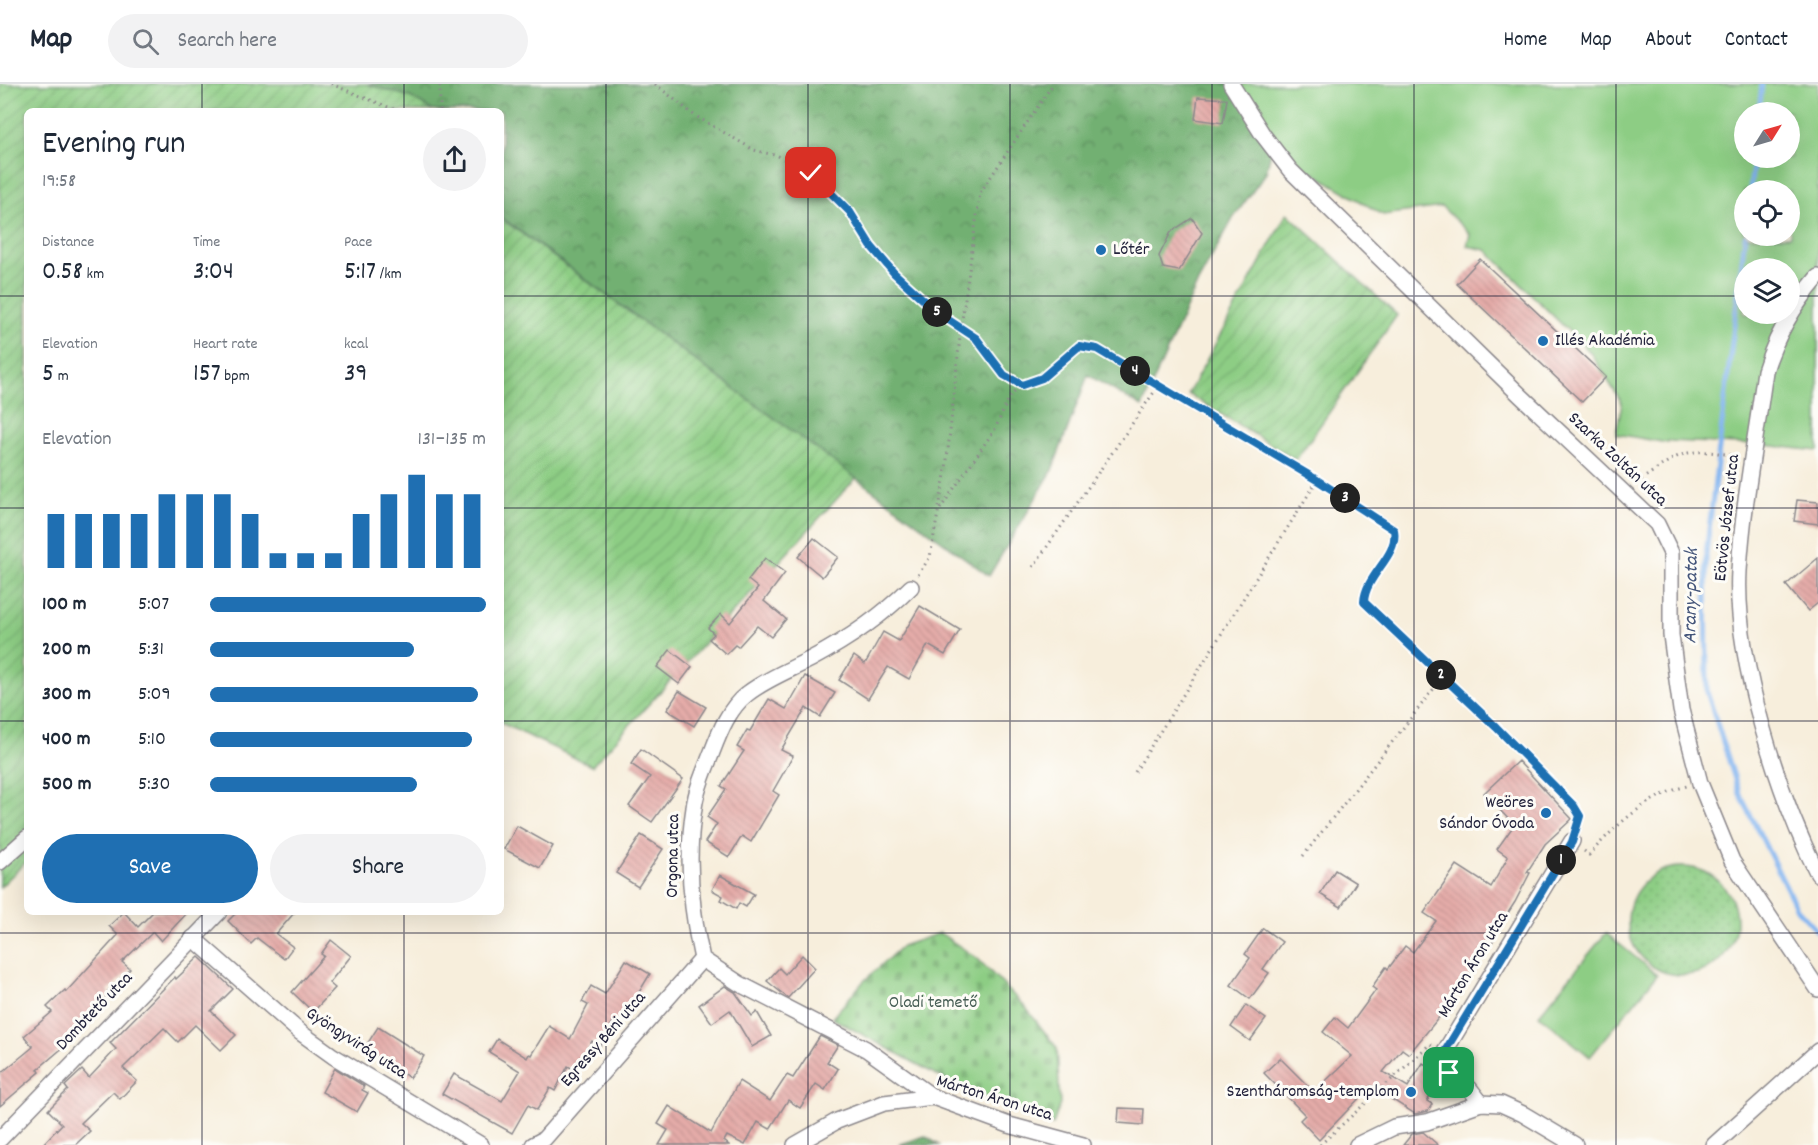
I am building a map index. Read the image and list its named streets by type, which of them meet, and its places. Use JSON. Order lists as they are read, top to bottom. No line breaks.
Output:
{"streets":{"street":["Szarka Zoltán utca","Eötvös József utca","Orgona utca","Márton Áron utca","Dombtető utca","Egressy Béni utca","Gyöngyvirág utca"]},"crossings":[["Orgona utca","Egressy Béni utca"],["Dombtető utca","Gyöngyvirág utca"]],"water":["Arany-patak"],"parks":["Oladi temető"],"places":["Lőtér","Illés Akadémia","Weöres Sándor Óvoda","Szentháromság-templom"],"north":"top right","page":{"header":"Map","search":"Search here","nav":["Home","Map","About","Contact"],"heading":["Evening run","19:58"],"stats":[["Distance","0.58 km"],["Time","3:04"],["Pace","5:17 /km"],["Elevation","5 m"],["Heart rate","157 bpm"],["kcal","39"]],"pins":["5","4","3","2","1"],"chart":["Elevation","131–135 m"],"list":[{"name":"100 m","note":"5:07"},{"name":"200 m","note":"5:31"},{"name":"300 m","note":"5:09"},{"name":"400 m","note":"5:10"},{"name":"500 m","note":"5:30"}],"buttons":["Save","Share"]}}
